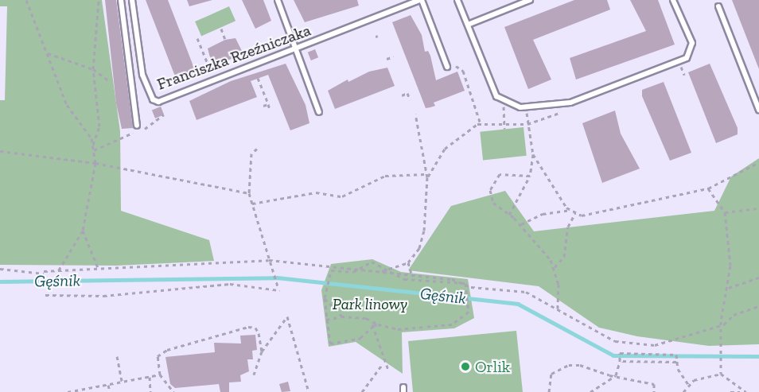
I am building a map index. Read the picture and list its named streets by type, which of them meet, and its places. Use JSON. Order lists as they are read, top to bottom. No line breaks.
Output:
{"streets":{"lane":["Franciszka Rzeźniczaka"]},"water":["Gęśnik"],"parks":["Park linowy"],"places":["Orlik"]}
